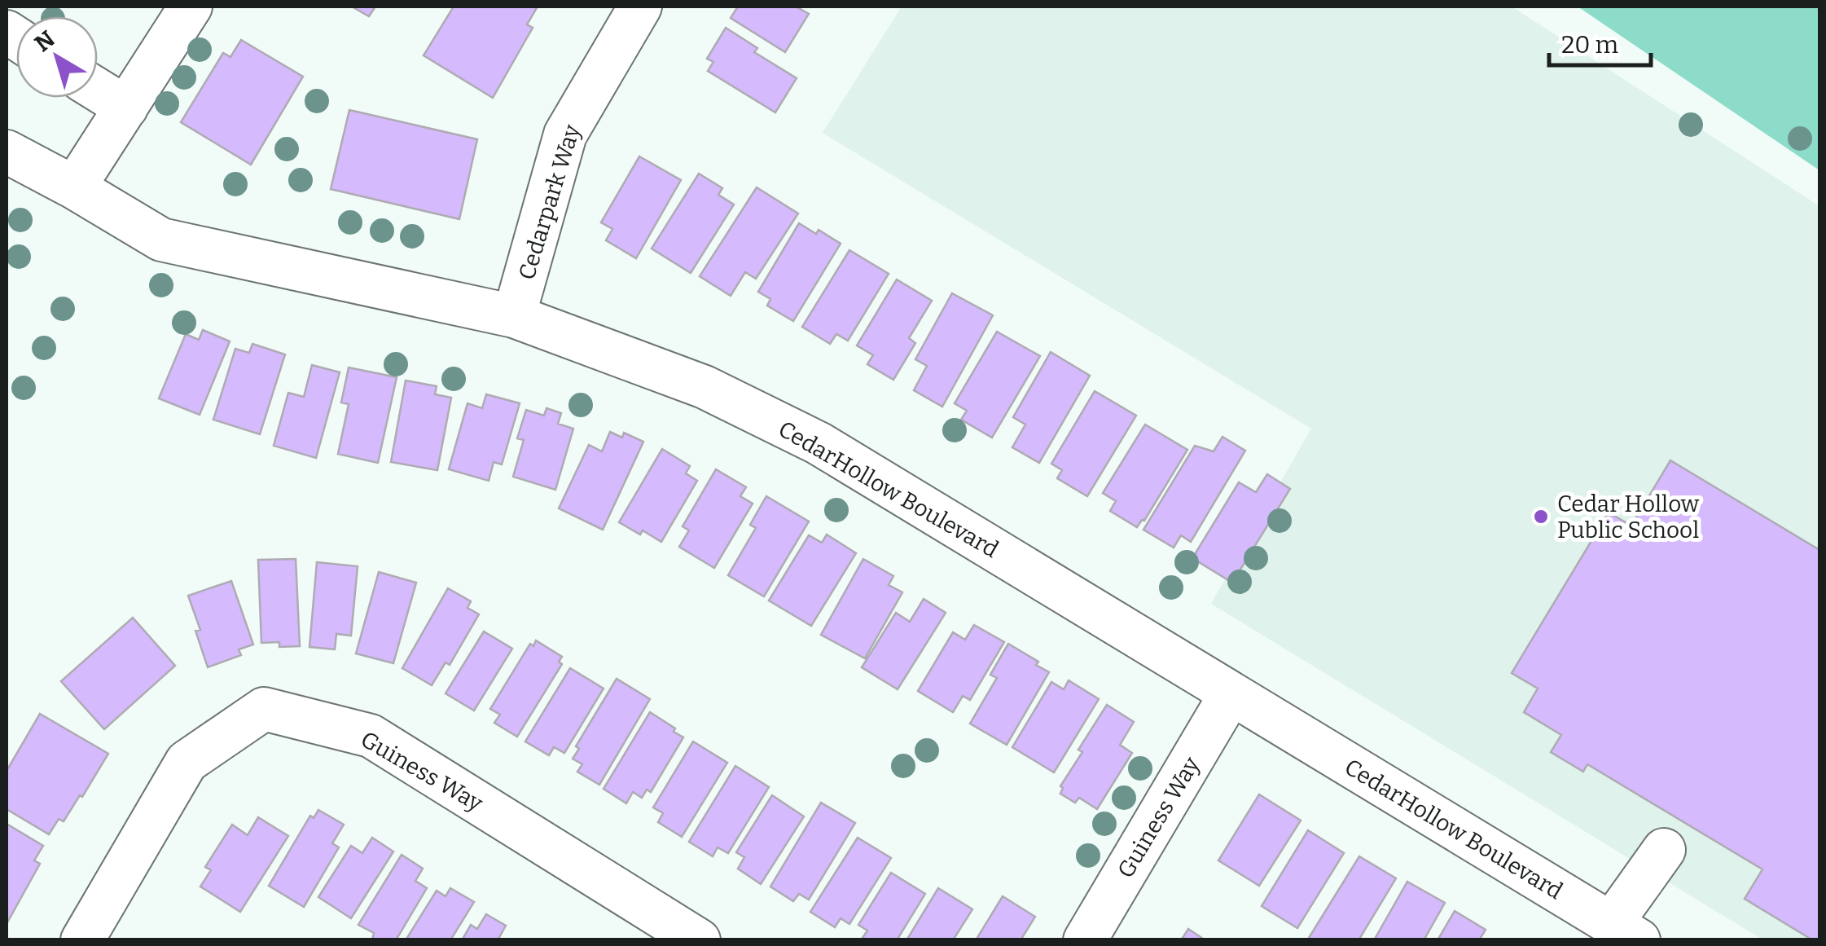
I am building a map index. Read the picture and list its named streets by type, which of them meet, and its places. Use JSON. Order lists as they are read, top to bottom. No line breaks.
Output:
{"streets":{"street":["Cedarpark Way","CedarHollow Boulevard","Guiness Way"]},"crossings":[["Cedarpark Way","CedarHollow Boulevard"],["CedarHollow Boulevard","Guiness Way"]],"places":["Cedar Hollow Public School"],"scale_bar":"20 m","north":"top left"}
